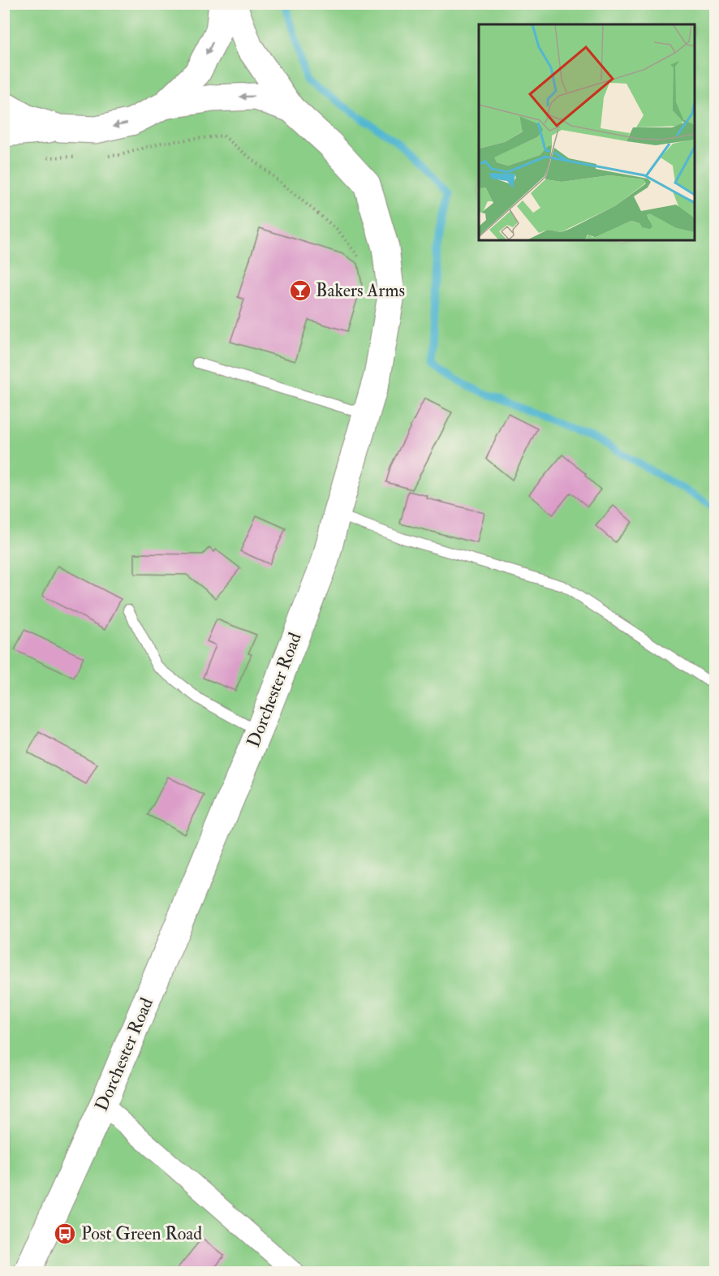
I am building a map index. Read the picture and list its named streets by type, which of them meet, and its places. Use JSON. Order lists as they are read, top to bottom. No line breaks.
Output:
{"streets":{"main road":["Dorchester Road"]},"places":{"bar":["Bakers Arms"],"bus stop":["Post Green Road"]}}
